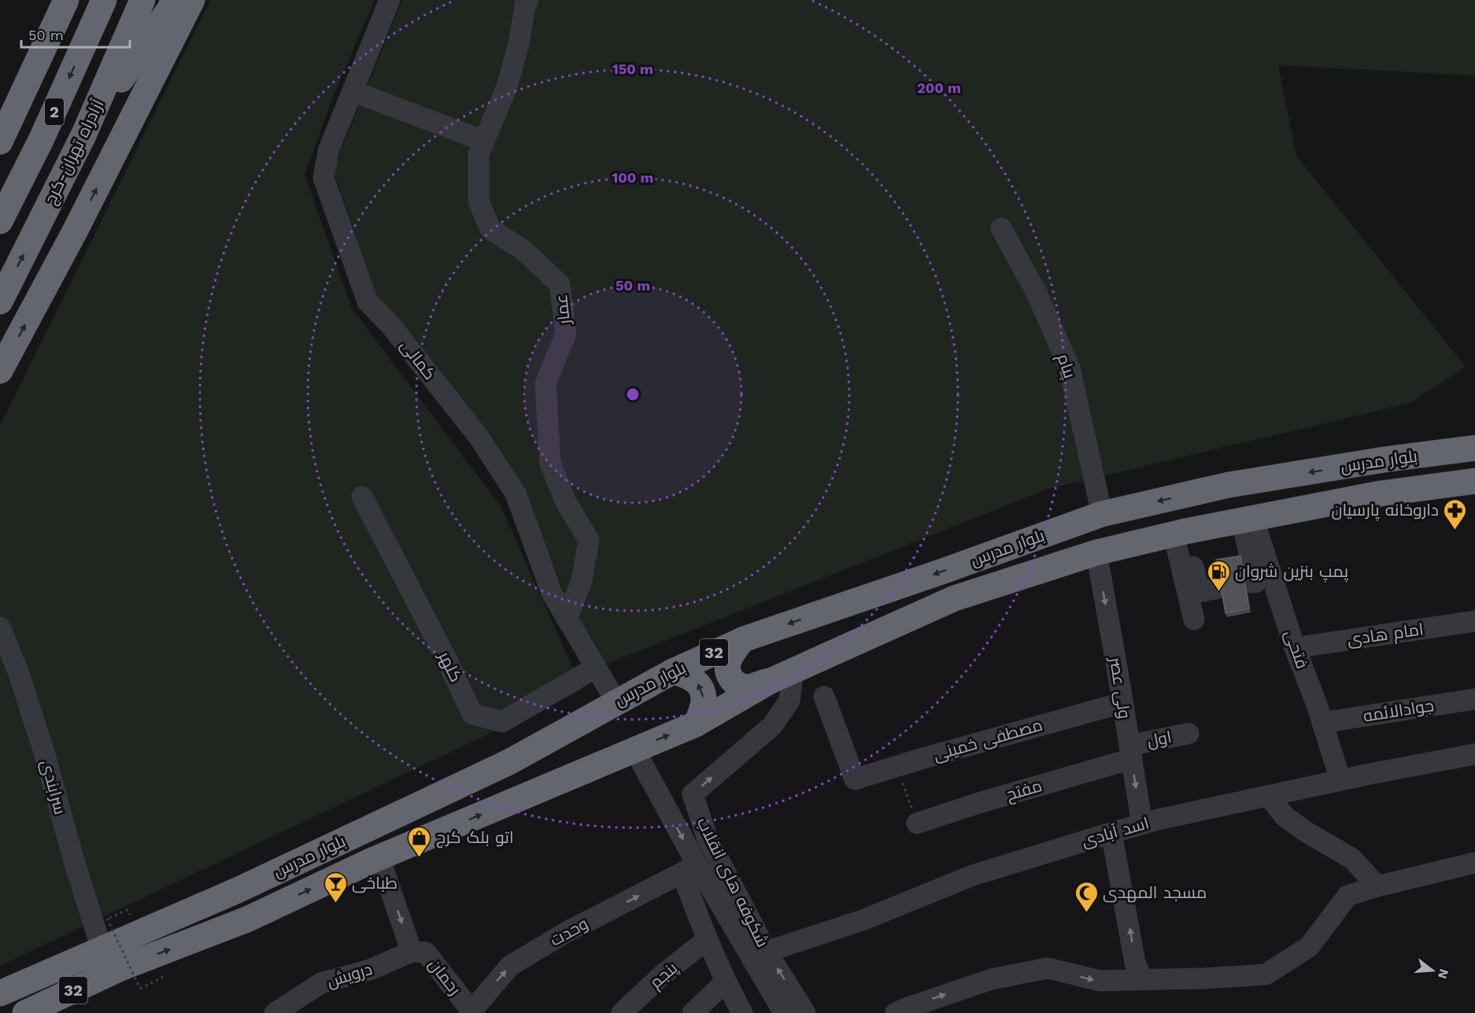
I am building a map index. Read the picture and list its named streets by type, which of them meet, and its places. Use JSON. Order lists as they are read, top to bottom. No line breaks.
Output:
{"streets":{"highway":["2","آزادراه تهران-کرج","بلوار مدرس","32"],"street":["عمار","کمالی","پیام","امام هادی","فتحی","کلهر","ولی عصر","جوادالائمه","اول","مصطفی خمینی","سرابندی","مفتح","اسد آبادی","شکوفه های انقلاب","وحدت","درویش","پنجم","رحمان"]},"crossings":[["عمار","کمالی"],["کمالی","بلوار مدرس"],["کمالی","کلهر"],["پیام","بلوار مدرس"],["بلوار مدرس","فتحی"],["بلوار مدرس","32"],["بلوار مدرس","ولی عصر"],["بلوار مدرس","سرابندی"],["بلوار مدرس","شکوفه های انقلاب"],["امام هادی","فتحی"],["فتحی","جوادالائمه"],["فتحی","اسد آبادی"],["ولی عصر","اول"],["ولی عصر","مصطفی خمینی"],["ولی عصر","مفتح"],["ولی عصر","اسد آبادی"],["اول","مفتح"],["اسد آبادی","شکوفه های انقلاب"],["شکوفه های انقلاب","وحدت"],["شکوفه های انقلاب","پنجم"],["وحدت","رحمان"],["درویش","رحمان"]],"one_way":["وحدت"],"places":{"pharmacy":["داروخانه پارسیان"],"fuel station":["پمپ بنزین شروان"],"shop":["اتو بلک کرج"],"bar":["طباخی"],"mosque":["مسجد المهدی"]},"scale_bar":"50 m","north":"right","rings":["150 m","200 m","100 m","50 m"]}
